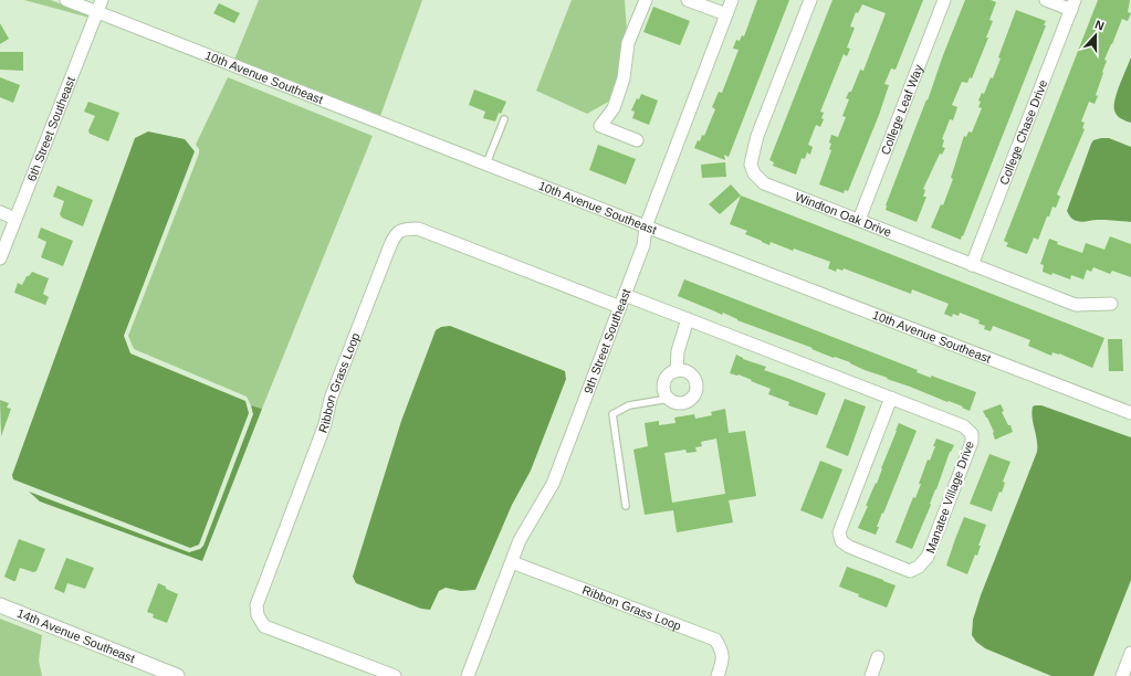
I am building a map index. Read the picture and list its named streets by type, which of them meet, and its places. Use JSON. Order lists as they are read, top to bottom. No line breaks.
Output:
{"streets":{"street":["10th Avenue Southeast","College Leaf Way","6th Street Southeast","College Chase Drive","Windton Oak Drive","9th Street Southeast","Ribbon Grass Loop","Manatee Village Drive","14th Avenue Southeast"]},"crossings":[["10th Avenue Southeast","6th Street Southeast"],["10th Avenue Southeast","9th Street Southeast"],["College Leaf Way","Windton Oak Drive"],["College Chase Drive","Windton Oak Drive"],["9th Street Southeast","Ribbon Grass Loop"],["9th Street Southeast","Manatee Village Drive"]],"north":"top"}
